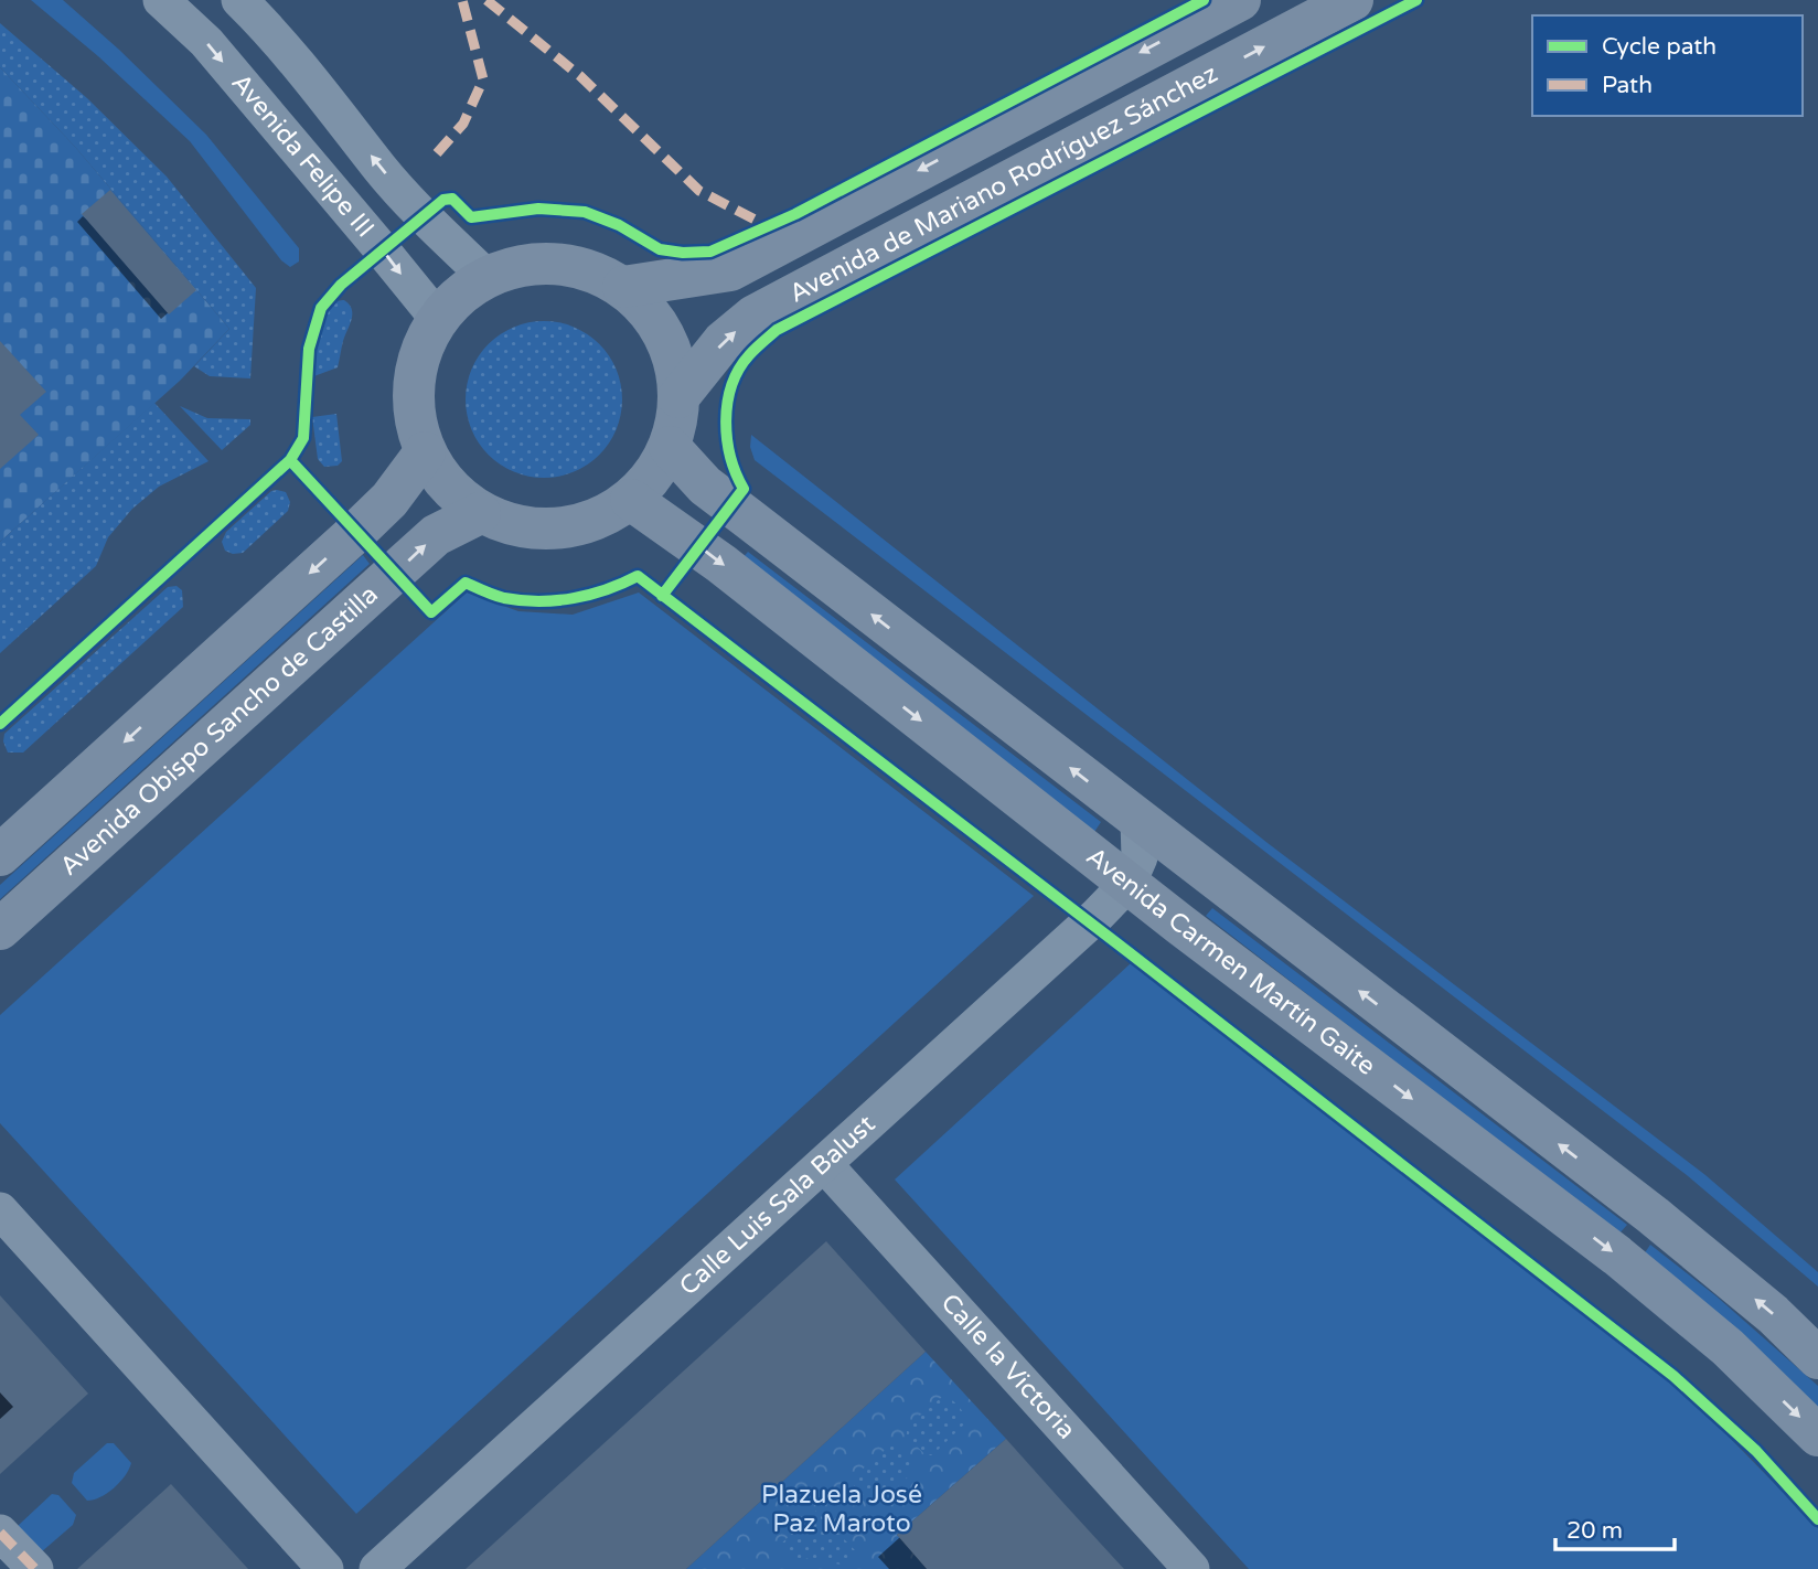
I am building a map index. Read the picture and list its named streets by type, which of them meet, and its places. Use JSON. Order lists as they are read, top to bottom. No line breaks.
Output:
{"streets":{"main road":["Avenida de Mariano Rodríguez Sánchez","Avenida Obispo Sancho de Castilla","Avenida Carmen Martín Gaite"],"street":["Avenida Felipe III","Calle Luis Sala Balust","Calle la Victoria"]},"crossings":[["Avenida Felipe III","Avenida de Mariano Rodríguez Sánchez"],["Avenida Felipe III","Avenida Obispo Sancho de Castilla"],["Avenida Felipe III","Avenida Carmen Martín Gaite"],["Avenida de Mariano Rodríguez Sánchez","Avenida Obispo Sancho de Castilla"],["Avenida de Mariano Rodríguez Sánchez","Avenida Carmen Martín Gaite"],["Avenida Obispo Sancho de Castilla","Avenida Carmen Martín Gaite"],["Avenida Carmen Martín Gaite","Calle Luis Sala Balust"],["Calle Luis Sala Balust","Calle la Victoria"]],"parks":["Plazuela José Paz Maroto"],"legend":["Cycle path","Path"],"scale_bar":"20 m"}
